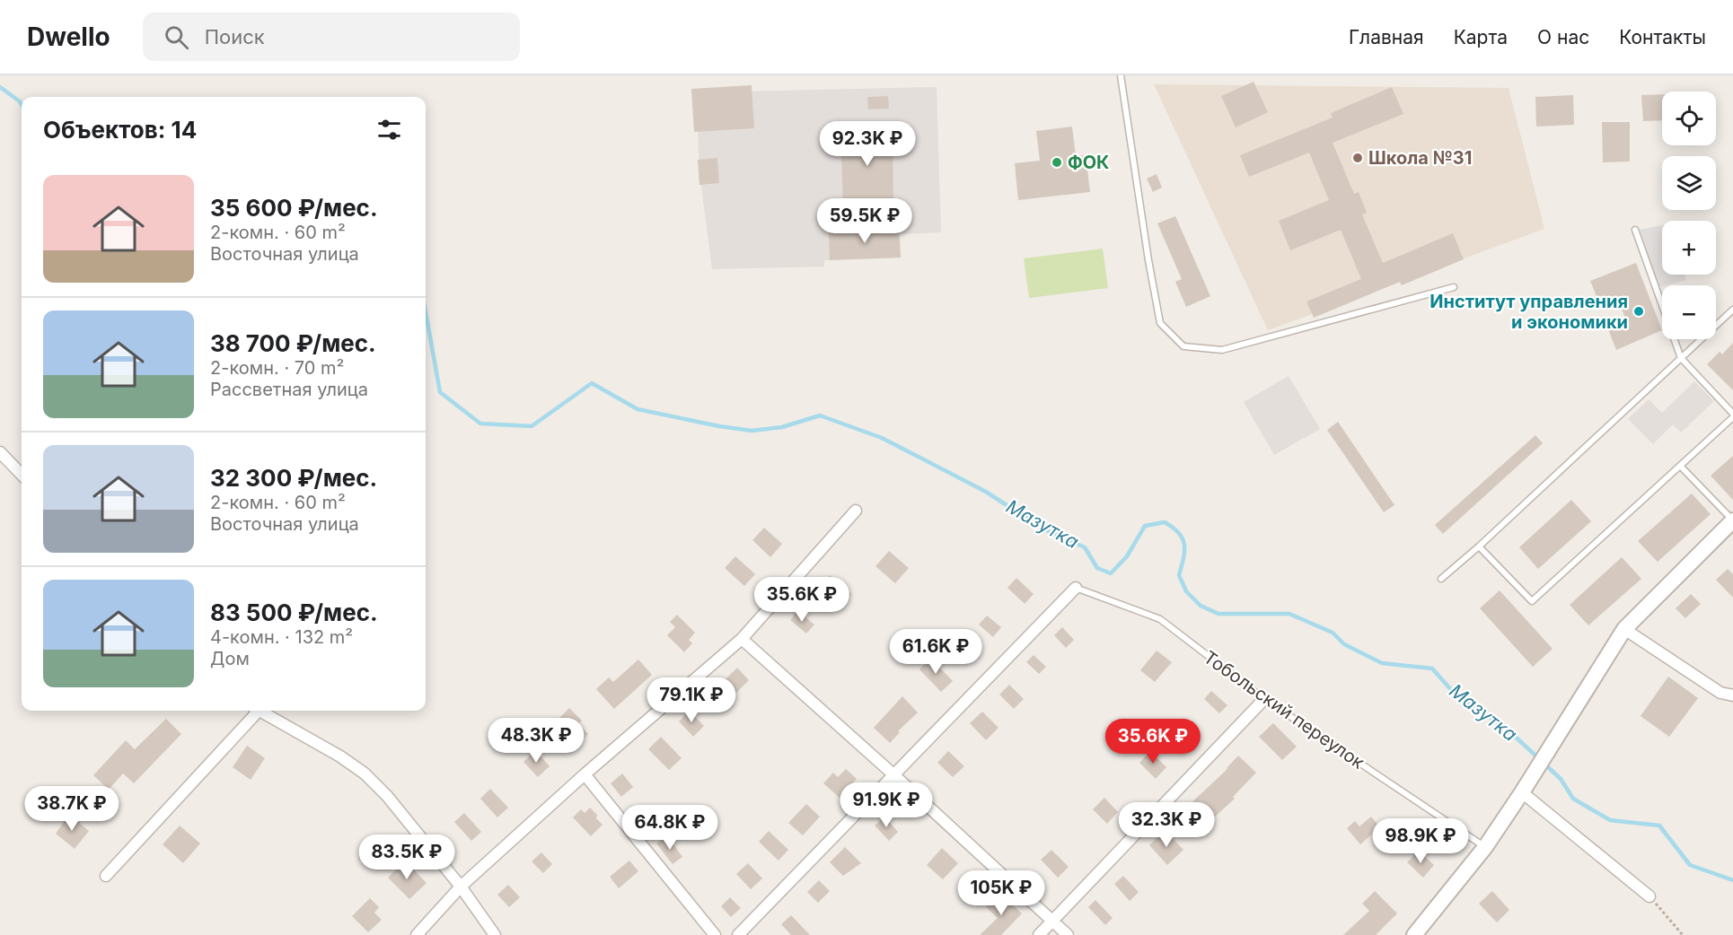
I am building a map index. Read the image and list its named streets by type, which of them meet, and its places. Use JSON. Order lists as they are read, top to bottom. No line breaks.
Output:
{"streets":{"lane":["Тобольский переулок"]},"water":["Мазутка"],"places":["Школа №31","ФОК","Институт управления и экономики"],"page":{"header":"Dwello","search":"Поиск","nav":["Главная","Карта","О нас","Контакты"],"map_buttons":["+","−"],"heading":"Объектов: 14","price":["92.3K ₽","59.5K ₽","35.6K ₽","61.6K ₽","79.1K ₽","48.3K ₽","35.6K ₽","91.9K ₽","38.7K ₽","32.3K ₽","64.8K ₽","98.9K ₽","83.5K ₽","105K ₽"],"list":[{"name":"35 600 ₽/мес.","note":"2-комн. · 60 m² · Восточная улица"},{"name":"38 700 ₽/мес.","note":"2-комн. · 70 m² · Рассветная улица"},{"name":"32 300 ₽/мес.","note":"2-комн. · 60 m² · Восточная улица"},{"name":"83 500 ₽/мес.","note":"4-комн. · 132 m² · Дом"}]}}
